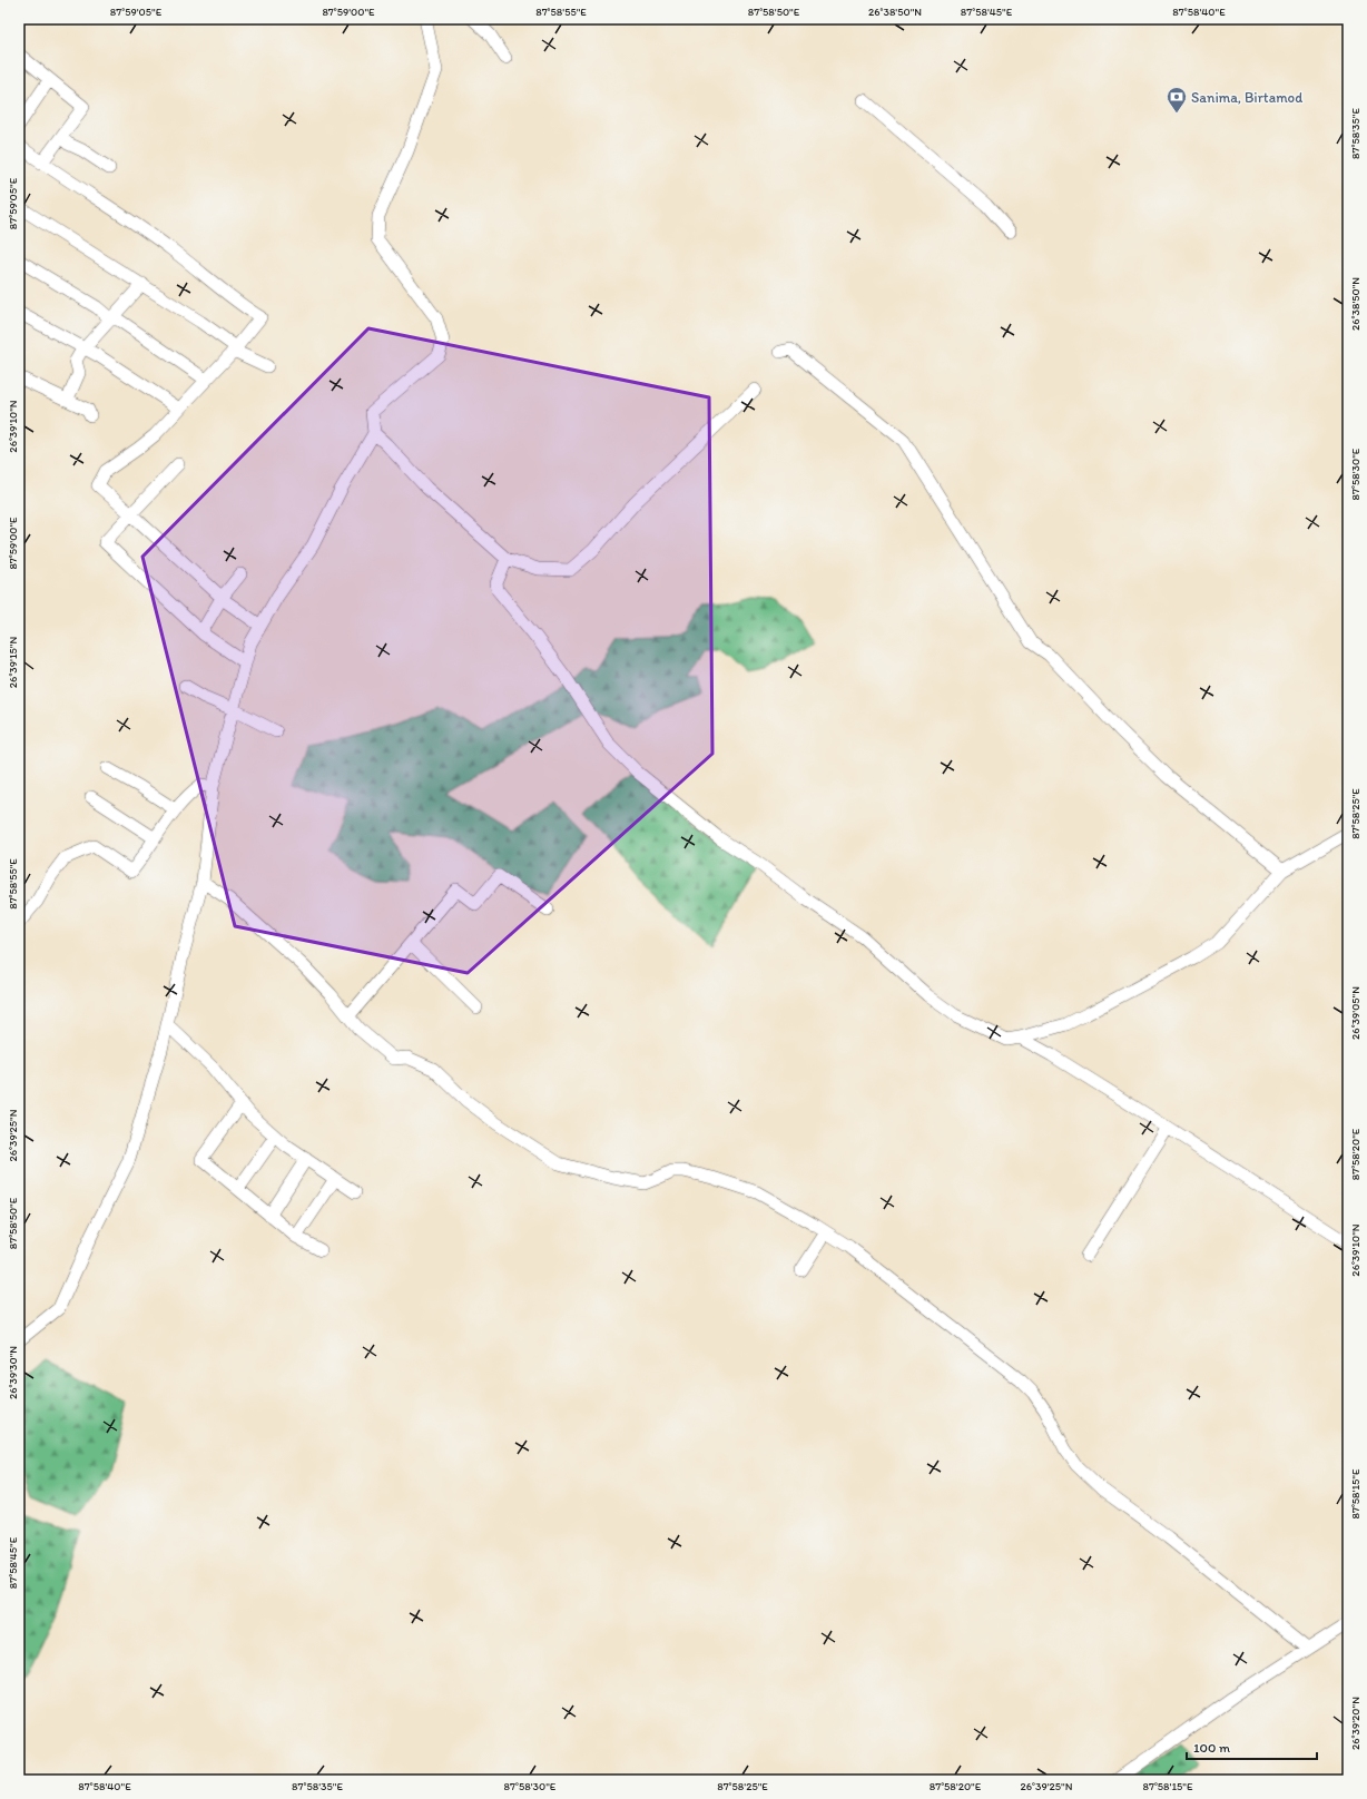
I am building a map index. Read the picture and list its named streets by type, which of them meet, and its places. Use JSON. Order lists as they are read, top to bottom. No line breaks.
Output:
{"places":{"bank":["Sanima, Birtamod"]},"scale_bar":"100 m","coordinates":["87°59'05\"E","87°59'00\"E","87°58'55\"E","87°58'50\"E","26°38'50\"N","87°58'45\"E","87°58'40\"E","87°58'35\"E","26°39'10\"N","87°58'30\"E","26°39'15\"N","87°58'25\"E","26°39'05\"N","26°39'25\"N","87°58'20\"E","26°39'30\"N","87°58'15\"E","26°39'20\"N"]}
